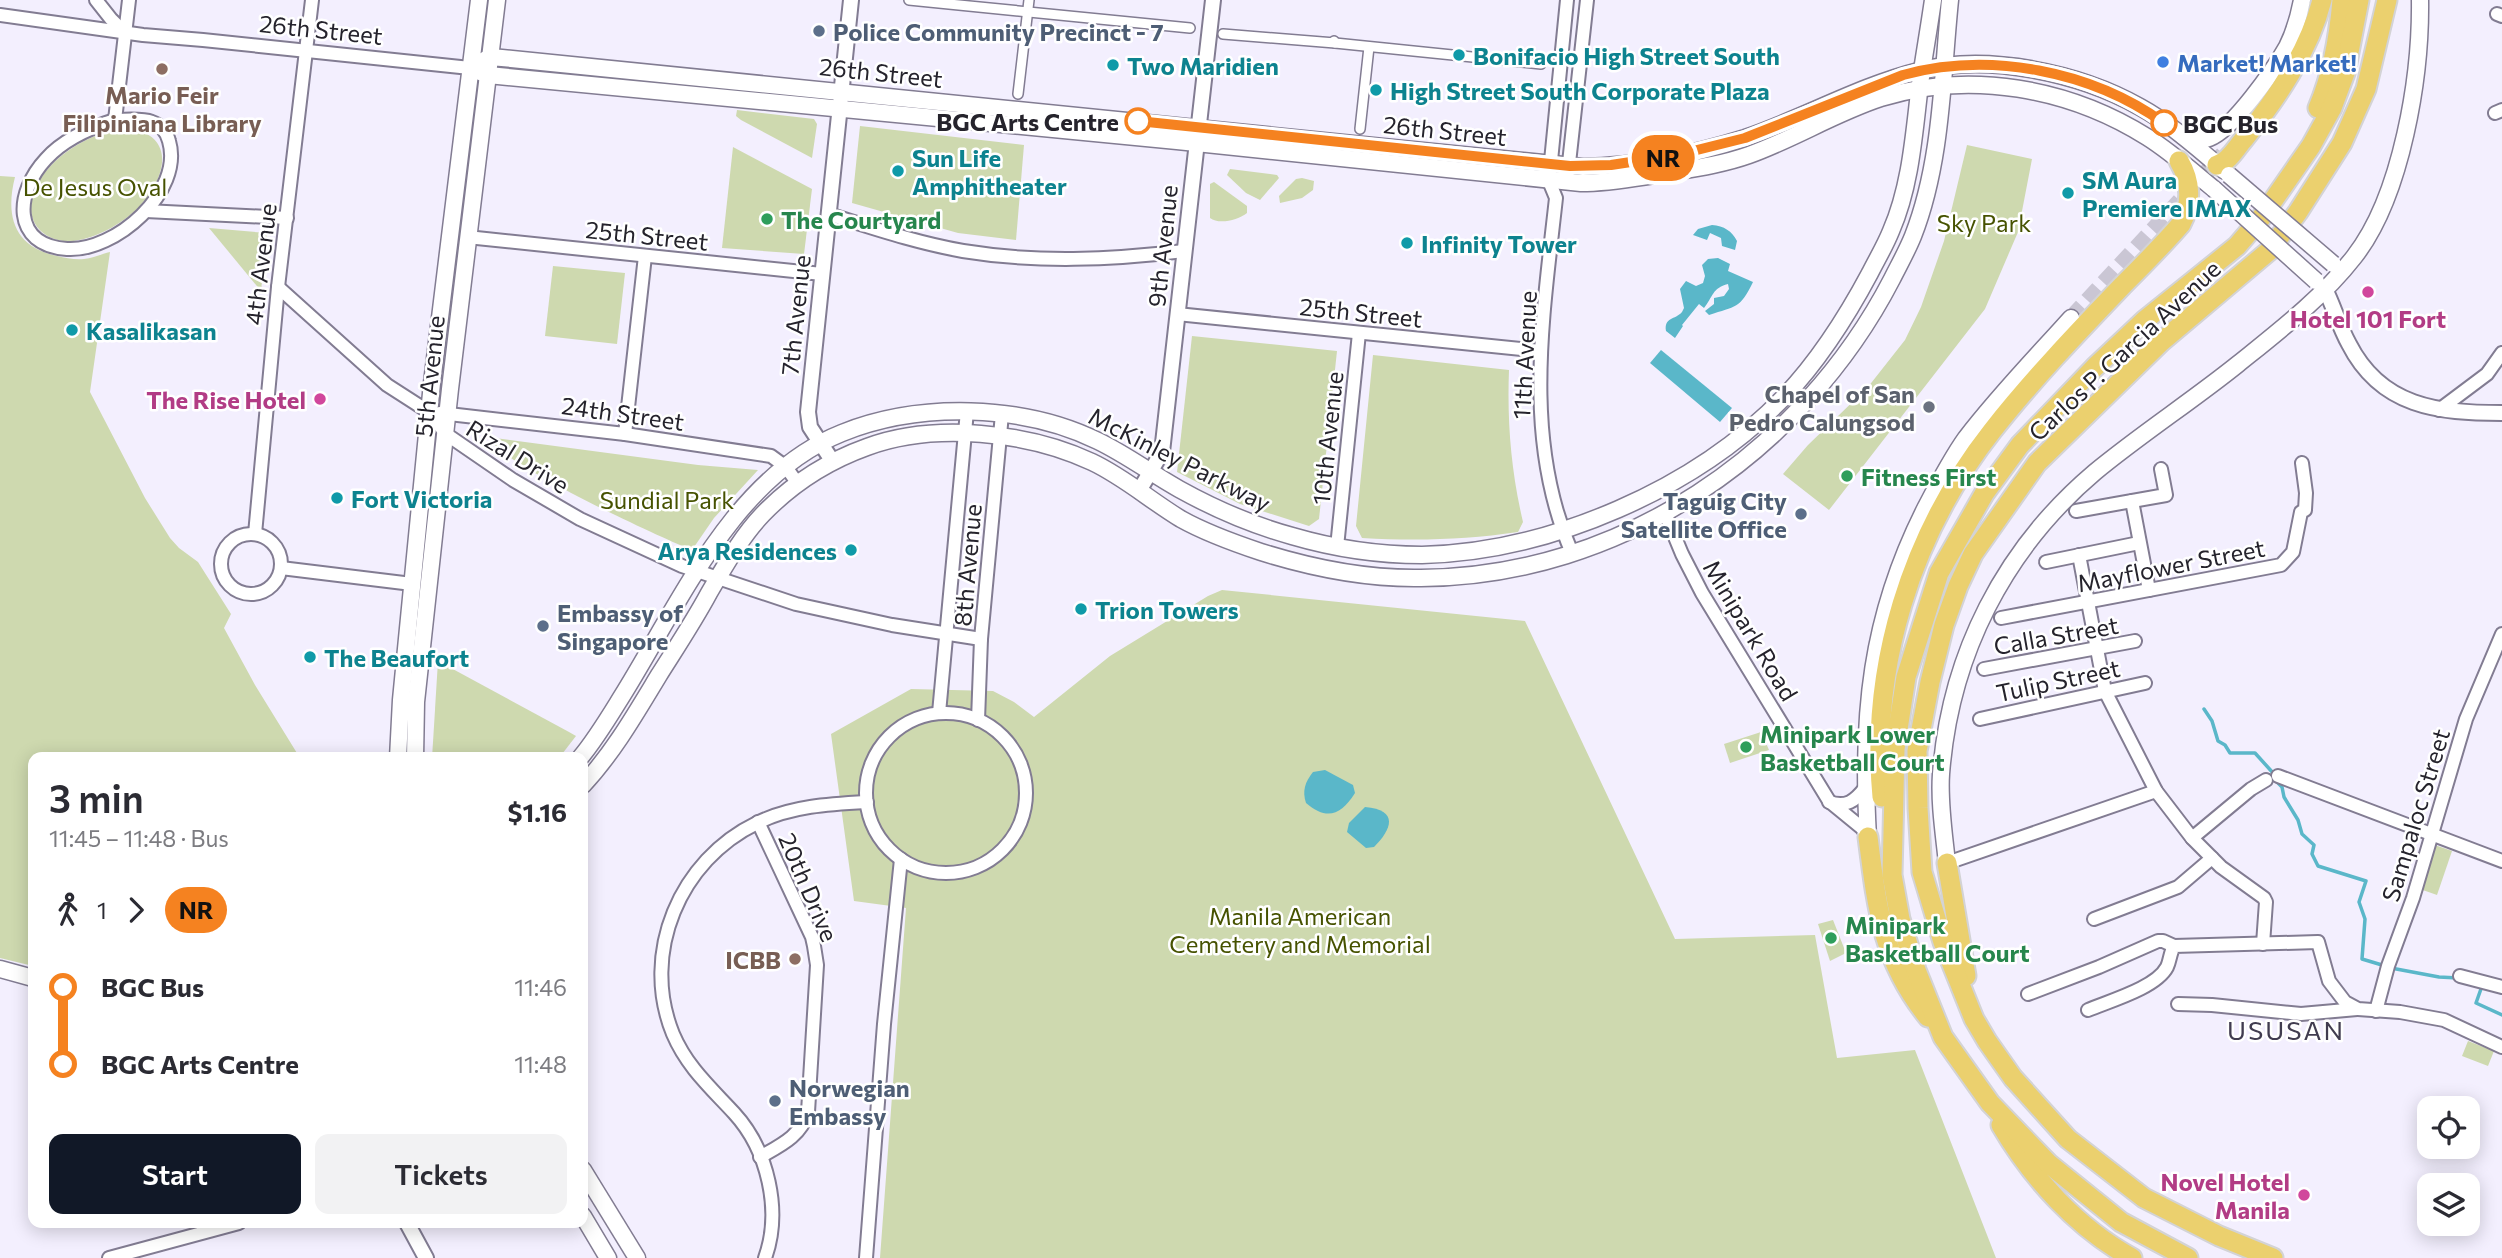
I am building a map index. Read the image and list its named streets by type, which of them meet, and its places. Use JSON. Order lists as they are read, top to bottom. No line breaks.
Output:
{"streets":{"main road":["26th Street","Carlos P. Garcia Avenue","5th Avenue","McKinley Parkway"],"street":["25th Street","9th Avenue","4th Avenue","7th Avenue","11th Avenue","24th Street","10th Avenue","Rizal Drive","8th Avenue","Mayflower Street","Minipark Road","Calla Street","Tulip Street","Sampaloc Street","20th Drive"]},"crossings":[["26th Street","9th Avenue"],["26th Street","4th Avenue"],["26th Street","7th Avenue"],["26th Street","11th Avenue"],["26th Street","5th Avenue"],["26th Street","McKinley Parkway"],["25th Street","9th Avenue"],["25th Street","7th Avenue"],["25th Street","11th Avenue"],["25th Street","5th Avenue"],["25th Street","10th Avenue"],["9th Avenue","McKinley Parkway"],["4th Avenue","Rizal Drive"],["7th Avenue","McKinley Parkway"],["Carlos P. Garcia Avenue","Minipark Road"],["11th Avenue","McKinley Parkway"],["5th Avenue","24th Street"],["5th Avenue","Rizal Drive"],["24th Street","Rizal Drive"],["24th Street","McKinley Parkway"],["10th Avenue","McKinley Parkway"],["Rizal Drive","McKinley Parkway"],["Rizal Drive","8th Avenue"],["McKinley Parkway","8th Avenue"],["McKinley Parkway","Minipark Road"]],"districts":["USUSAN"],"parks":["De Jesus Oval","Sky Park","Sundial Park","Manila American Cemetery and Memorial"],"places":["Police Community Precinct - 7","Bonifacio High Street South","Market! Market!","Two Maridien","Mario Feir Filipiniana Library","High Street South Corporate Plaza","BGC Arts Centre","BGC Bus","Sun Life Amphitheater","SM Aura Premiere IMAX","The Courtyard","Infinity Tower","Hotel 101 Fort","Kasalikasan","The Rise Hotel","Chapel of San Pedro Calungsod","Fitness First","Fort Victoria","Taguig City Satellite Office","Arya Residences","Trion Towers","Embassy of Singapore","The Beaufort","Minipark Lower Basketball Court","Minipark Basketball Court","ICBB","Norwegian Embassy","Novel Hotel Manila"],"lines":["bus line NR"],"page":{"on_map":"NR","heading":["3 min","11:45 – 11:48 · Bus","$1.16"],"legs":["1","NR"],"list":[{"name":"BGC Bus","value":"11:46"},{"name":"BGC Arts Centre","value":"11:48"}],"buttons":["Start","Tickets"]}}
